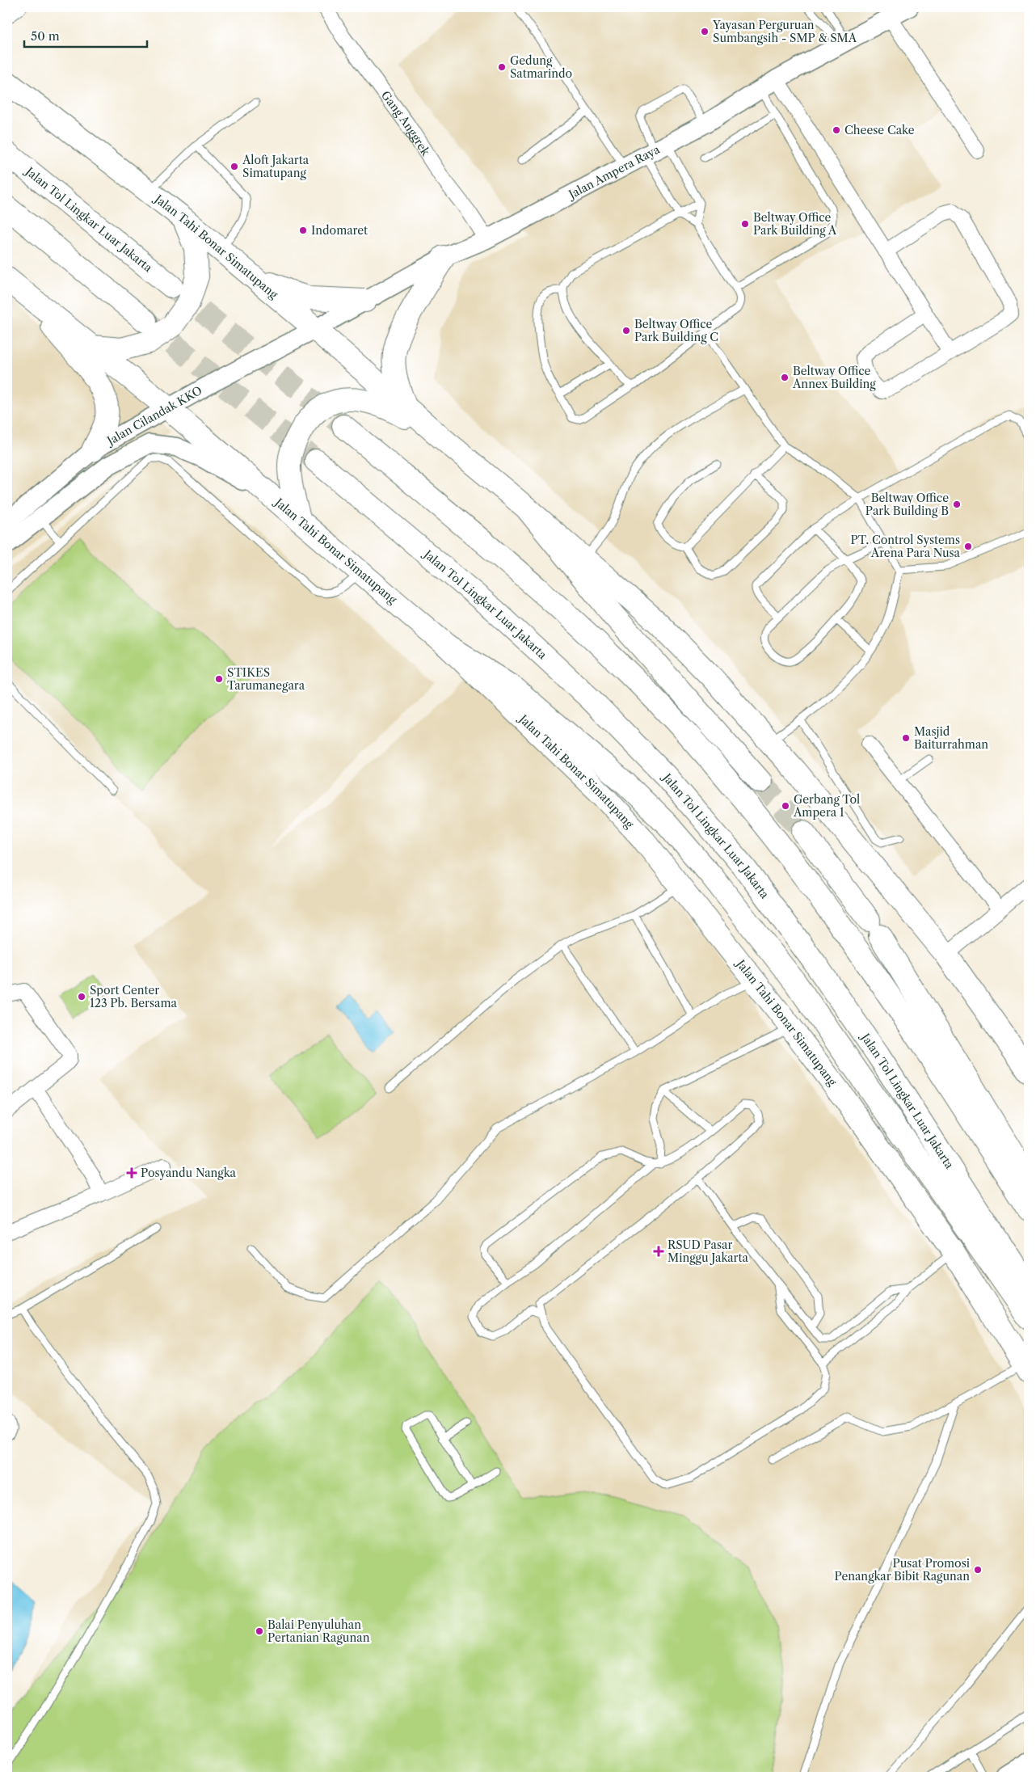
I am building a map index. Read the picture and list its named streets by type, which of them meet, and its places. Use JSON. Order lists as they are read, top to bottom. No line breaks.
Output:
{"streets":{"highway":["Jalan Tol Lingkar Luar Jakarta","Jalan Tahi Bonar Simatupang"],"street":["Gang Anggrek","Jalan Ampera Raya","Jalan Cilandak KKO"]},"crossings":[["Gang Anggrek","Jalan Ampera Raya"],["Jalan Ampera Raya","Jalan Tahi Bonar Simatupang"],["Jalan Ampera Raya","Jalan Cilandak KKO"],["Jalan Tahi Bonar Simatupang","Jalan Cilandak KKO"]],"places":{"other":["Yayasan Perguruan Sumbangsih - SMP & SMA","Gedung Satmarindo","Cheese Cake","Aloft Jakarta Simatupang","Beltway Office Park Building A","Indomaret","Beltway Office Park Building C","Beltway Office Annex Building","Beltway Office Park Building B","PT. Control Systems Arena Para Nusa","STIKES Tarumanegara","Masjid Baiturrahman","Gerbang Tol Ampera 1","Sport Center 123 Pb. Bersama","Pusat Promosi Penangkar Bibit Ragunan","Balai Penyuluhan Pertanian Ragunan"],"health":["Posyandu Nangka","RSUD Pasar Minggu Jakarta"]},"scale_bar":"50 m"}
